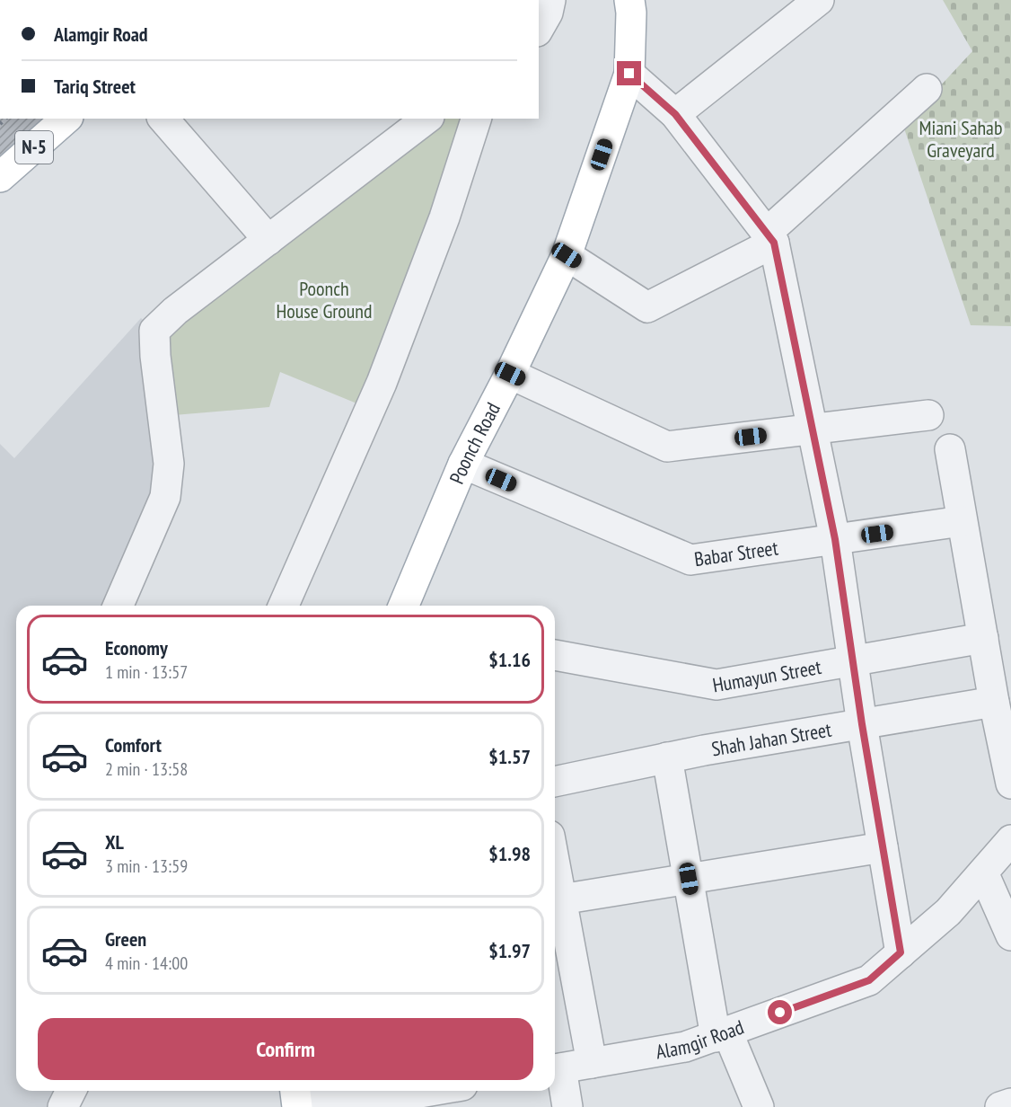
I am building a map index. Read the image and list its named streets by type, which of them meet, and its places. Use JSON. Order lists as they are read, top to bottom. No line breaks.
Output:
{"streets":{"main road":["N-5","Poonch Road"],"street":["Babar Street","Humayun Street","Shah Jahan Street","Alamgir Road"]},"crossings":[["Poonch Road","Babar Street"]],"parks":["Miani Sahab Graveyard","Poonch House Ground"],"page":{"banner":["Alamgir Road","Tariq Street"],"list":[{"name":"Economy","note":"1 min · 13:57","value":"$1.16"},{"name":"Comfort","note":"2 min · 13:58","value":"$1.57"},{"name":"XL","note":"3 min · 13:59","value":"$1.98"},{"name":"Green","note":"4 min · 14:00","value":"$1.97"}],"buttons":"Confirm"}}
